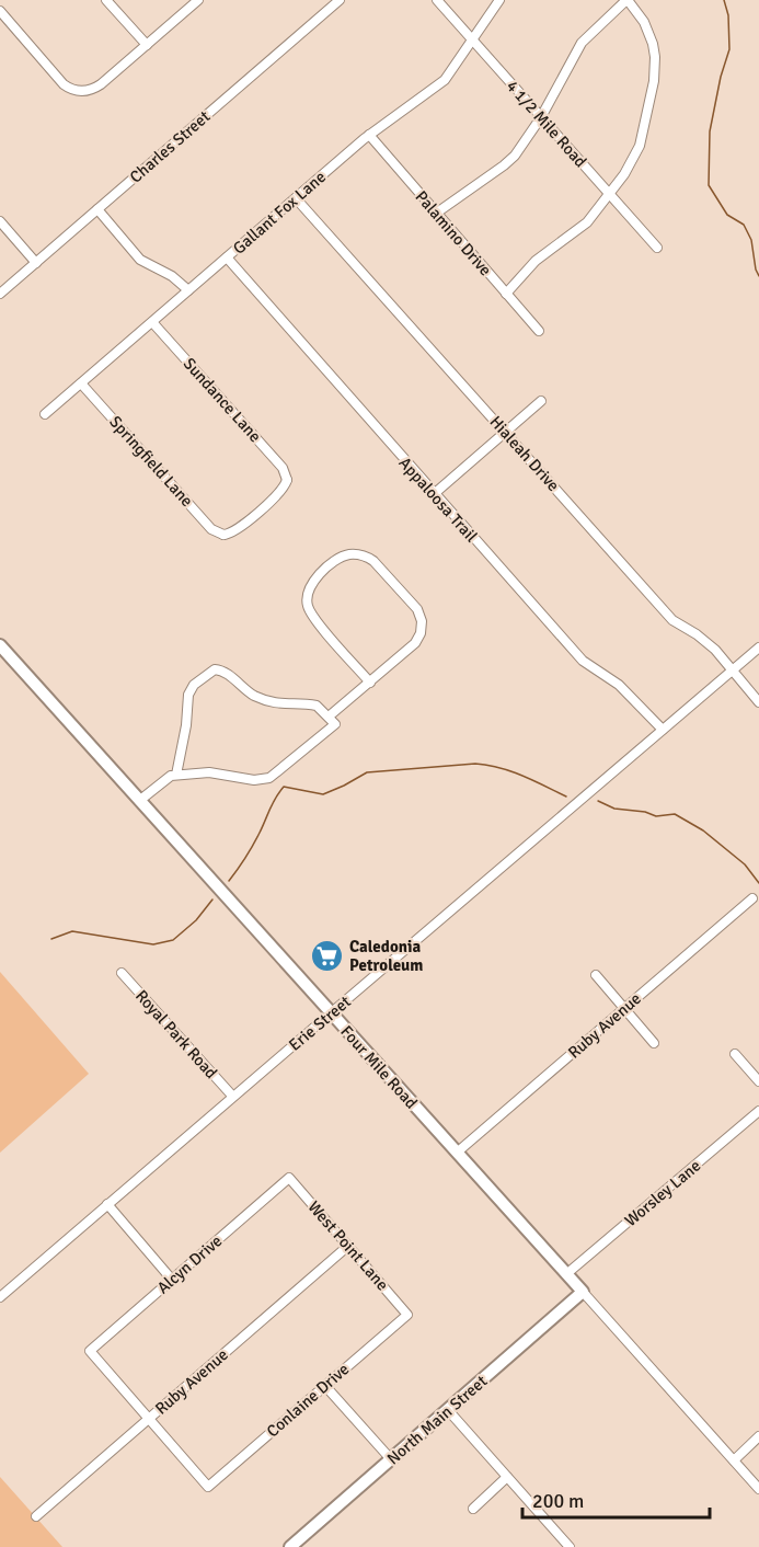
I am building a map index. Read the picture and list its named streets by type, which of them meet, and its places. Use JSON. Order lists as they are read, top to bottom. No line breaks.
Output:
{"streets":{"main road":["Four Mile Road","North Main Street"],"street":["4 1/2 Mile Road","Charles Street","Gallant Fox Lane","Palamino Drive","Sundance Lane","Hialeah Drive","Springfield Lane","Appaloosa Trail","Erie Street","Ruby Avenue","Royal Park Road","Worsley Lane","West Point Lane","Alcyn Drive","Conlaine Drive"]},"crossings":[["4 1/2 Mile Road","Gallant Fox Lane"],["Gallant Fox Lane","Palamino Drive"],["Gallant Fox Lane","Sundance Lane"],["Gallant Fox Lane","Hialeah Drive"],["Gallant Fox Lane","Springfield Lane"],["Gallant Fox Lane","Appaloosa Trail"],["Sundance Lane","Springfield Lane"],["Hialeah Drive","Erie Street"],["Appaloosa Trail","Erie Street"],["Erie Street","Royal Park Road"],["Erie Street","Four Mile Road"],["Ruby Avenue","Four Mile Road"],["Ruby Avenue","West Point Lane"],["Ruby Avenue","Alcyn Drive"],["Ruby Avenue","Conlaine Drive"],["Four Mile Road","Worsley Lane"],["Four Mile Road","North Main Street"],["West Point Lane","Alcyn Drive"],["West Point Lane","Conlaine Drive"],["Alcyn Drive","Conlaine Drive"]],"places":{"supermarket":["Caledonia Petroleum"]},"scale_bar":"200 m"}
